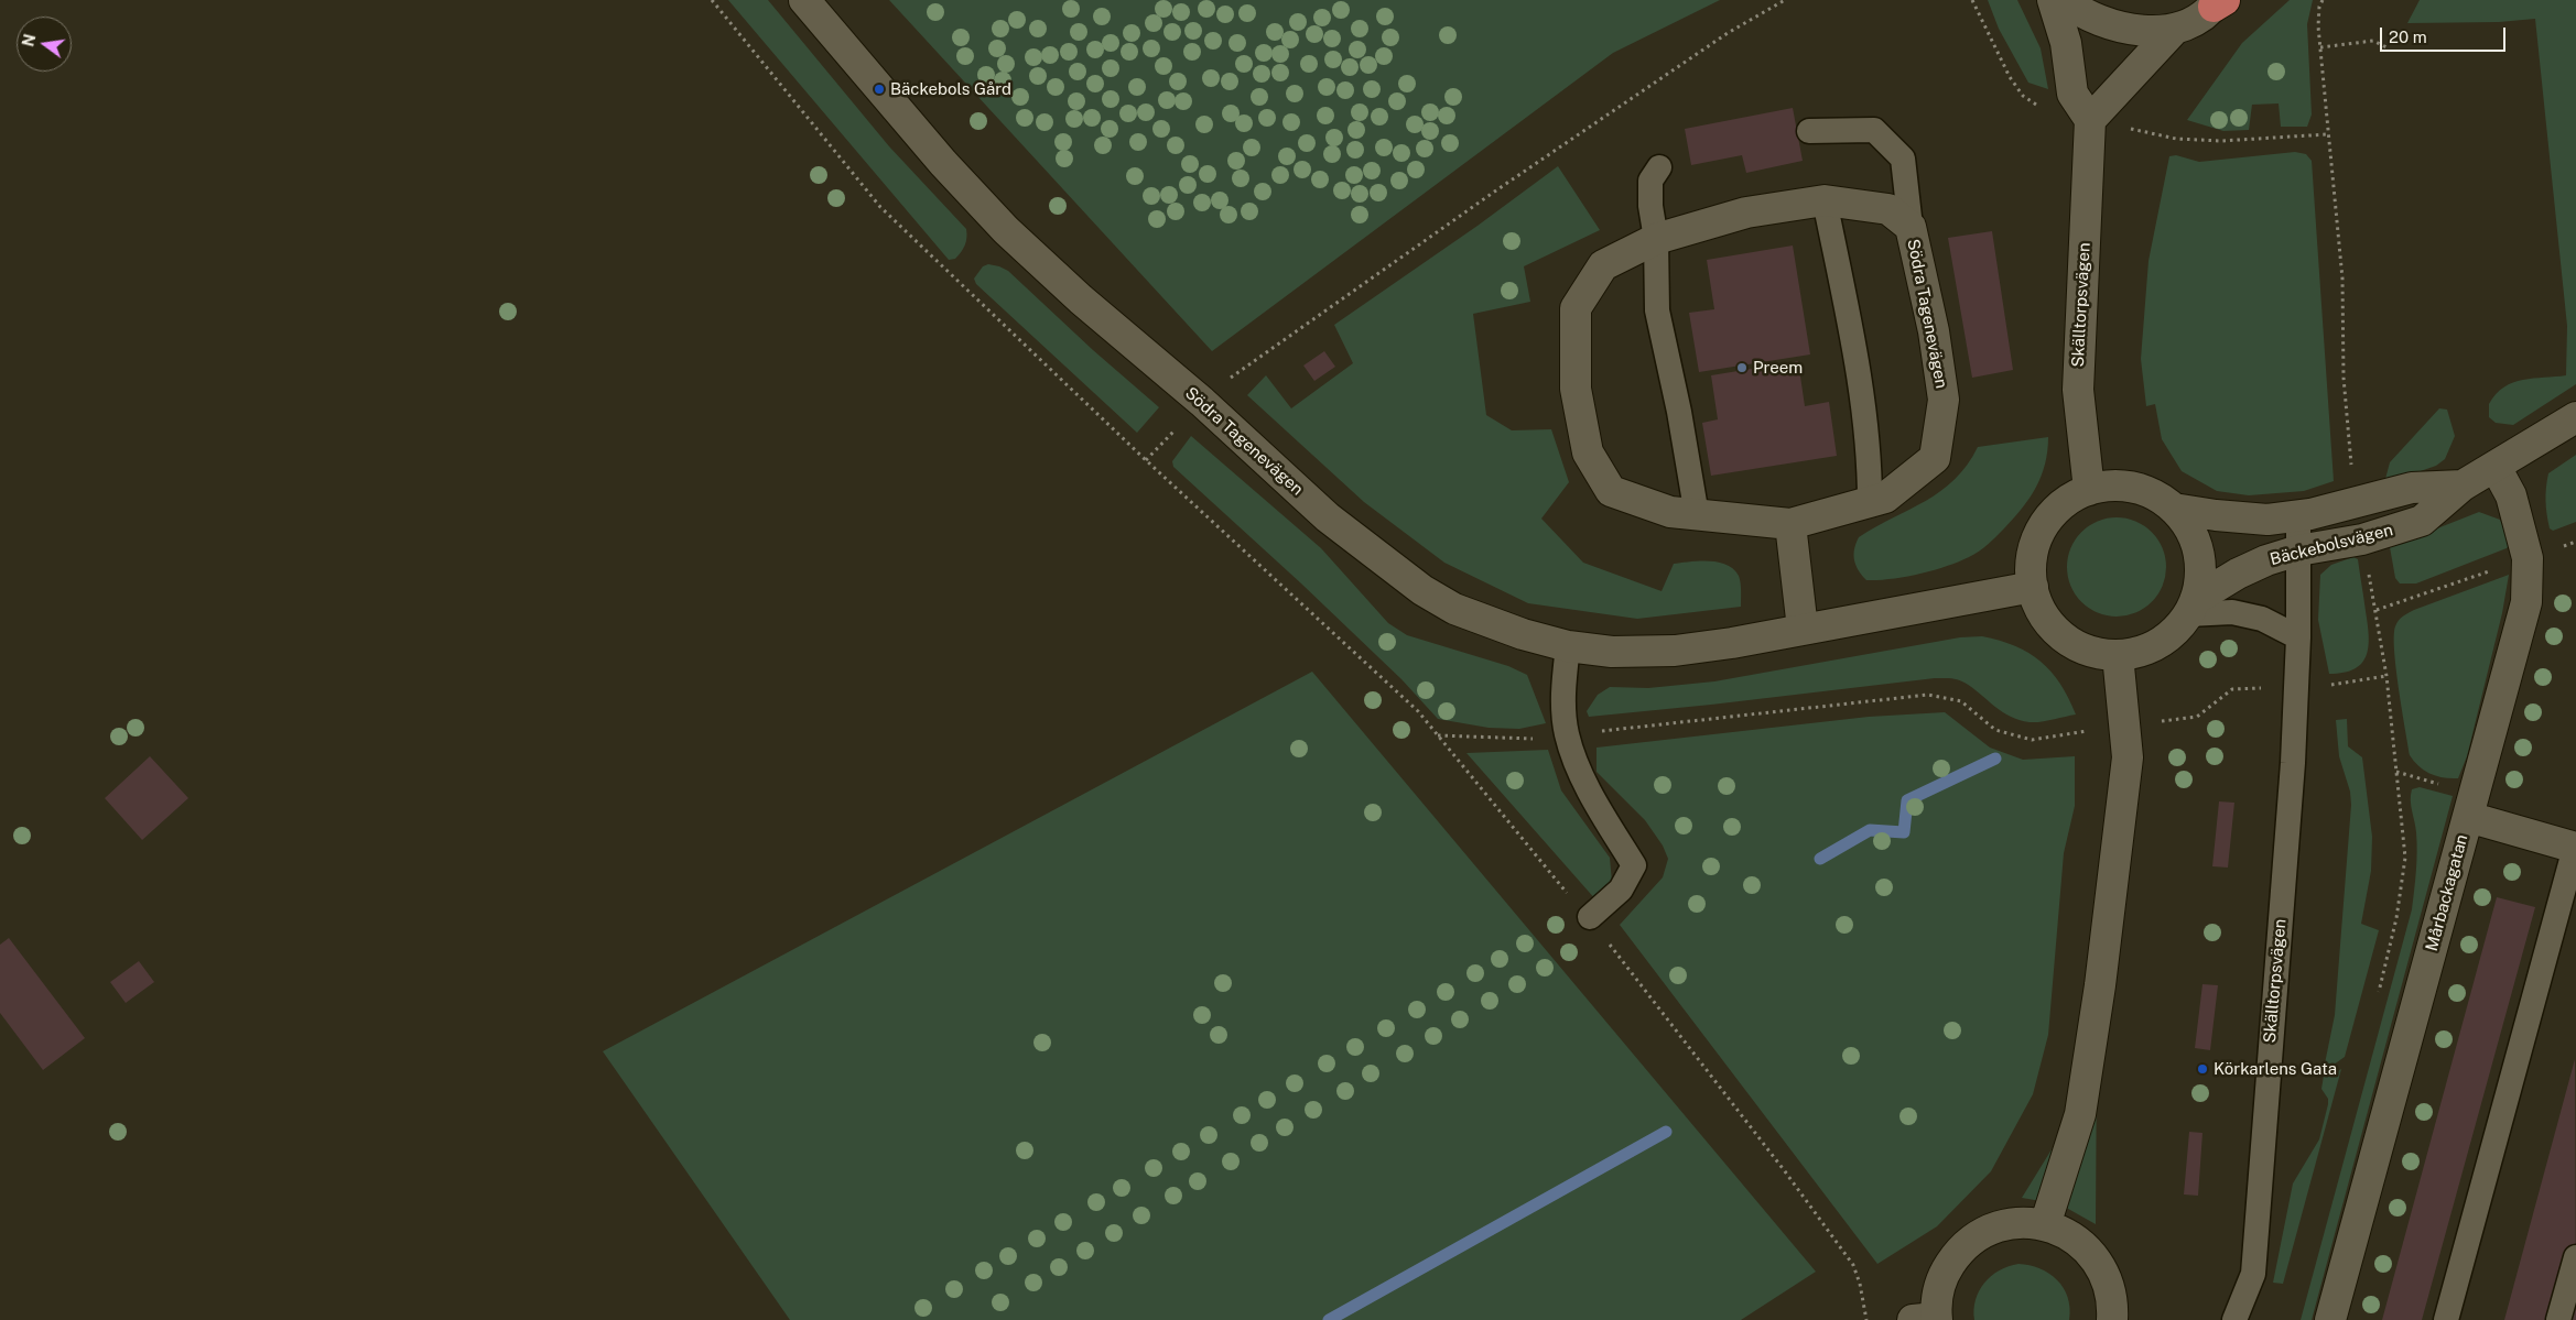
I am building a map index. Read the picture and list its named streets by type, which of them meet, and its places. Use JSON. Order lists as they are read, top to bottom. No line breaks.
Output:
{"streets":{"street":["Skälltorpsvägen","Södra Tagenevägen","Bäckebolsvägen","Mårbackagatan"]},"crossings":[["Skälltorpsvägen","Södra Tagenevägen"],["Skälltorpsvägen","Bäckebolsvägen"],["Södra Tagenevägen","Bäckebolsvägen"],["Bäckebolsvägen","Mårbackagatan"]],"places":["Bäckebols Gård","Preem","Körkarlens Gata"],"scale_bar":"20 m","north":"left"}
